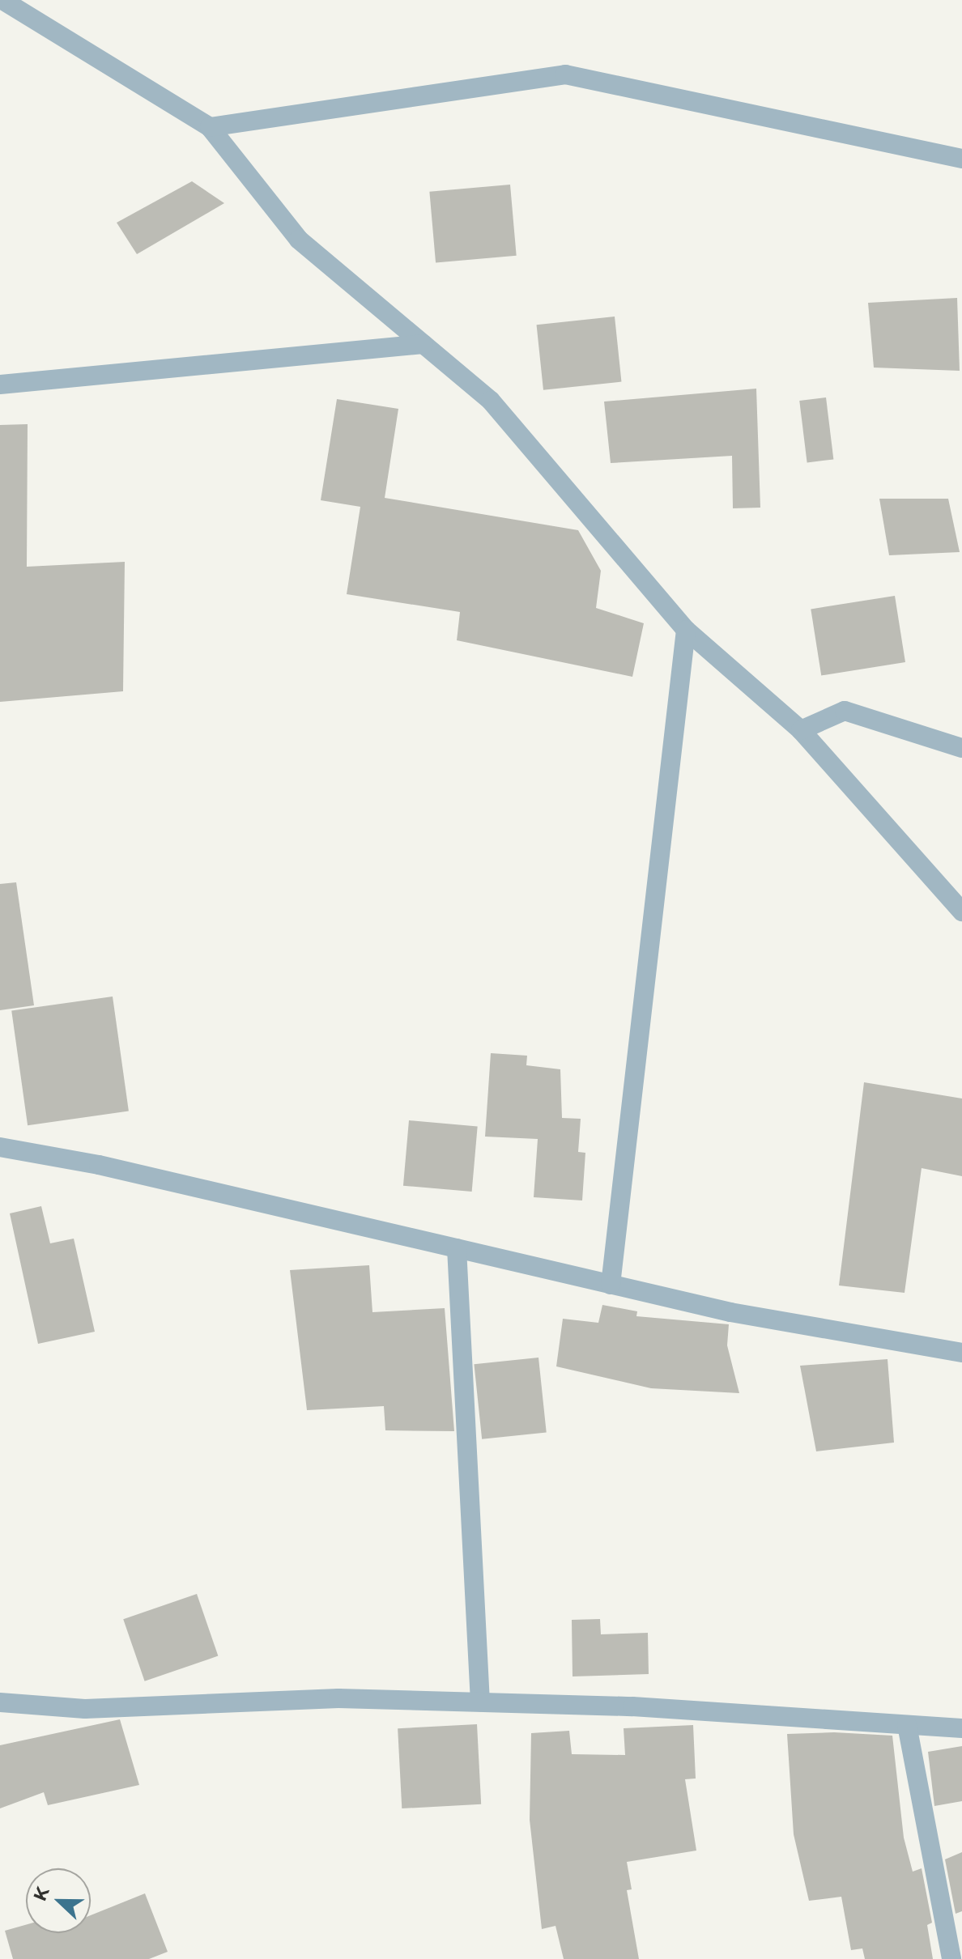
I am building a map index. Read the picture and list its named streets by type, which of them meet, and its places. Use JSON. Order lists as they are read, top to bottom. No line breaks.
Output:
{"north":"left"}
